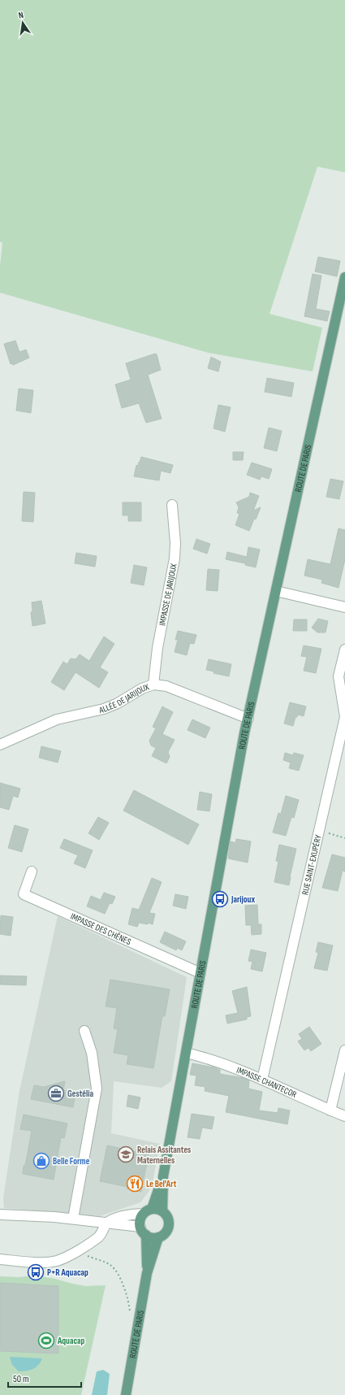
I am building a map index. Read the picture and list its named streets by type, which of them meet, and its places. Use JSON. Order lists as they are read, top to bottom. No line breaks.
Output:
{"streets":{"main road":["ROUTE DE PARIS"],"street":["IMPASSE DE JARIJOUX","ALLÉE DE JARIJOUX","RUE SAINT-EXUPÉRY","IMPASSE DES CHÊNES","IMPASSE CHANTECOR"]},"crossings":[["ROUTE DE PARIS","ALLÉE DE JARIJOUX"],["ROUTE DE PARIS","IMPASSE DES CHÊNES"],["ROUTE DE PARIS","IMPASSE CHANTECOR"],["IMPASSE DE JARIJOUX","ALLÉE DE JARIJOUX"],["RUE SAINT-EXUPÉRY","IMPASSE CHANTECOR"]],"places":{"bus stop":["Jarijoux","P+R Aquacap"],"office":["Gestélia"],"school or university":["Relais Assitantes Maternelles"],"shop":["Belle Forme"],"restaurant":["Le Bel'Art"],"sports":["Aquacap"]},"scale_bar":"50 m","north":"top"}
